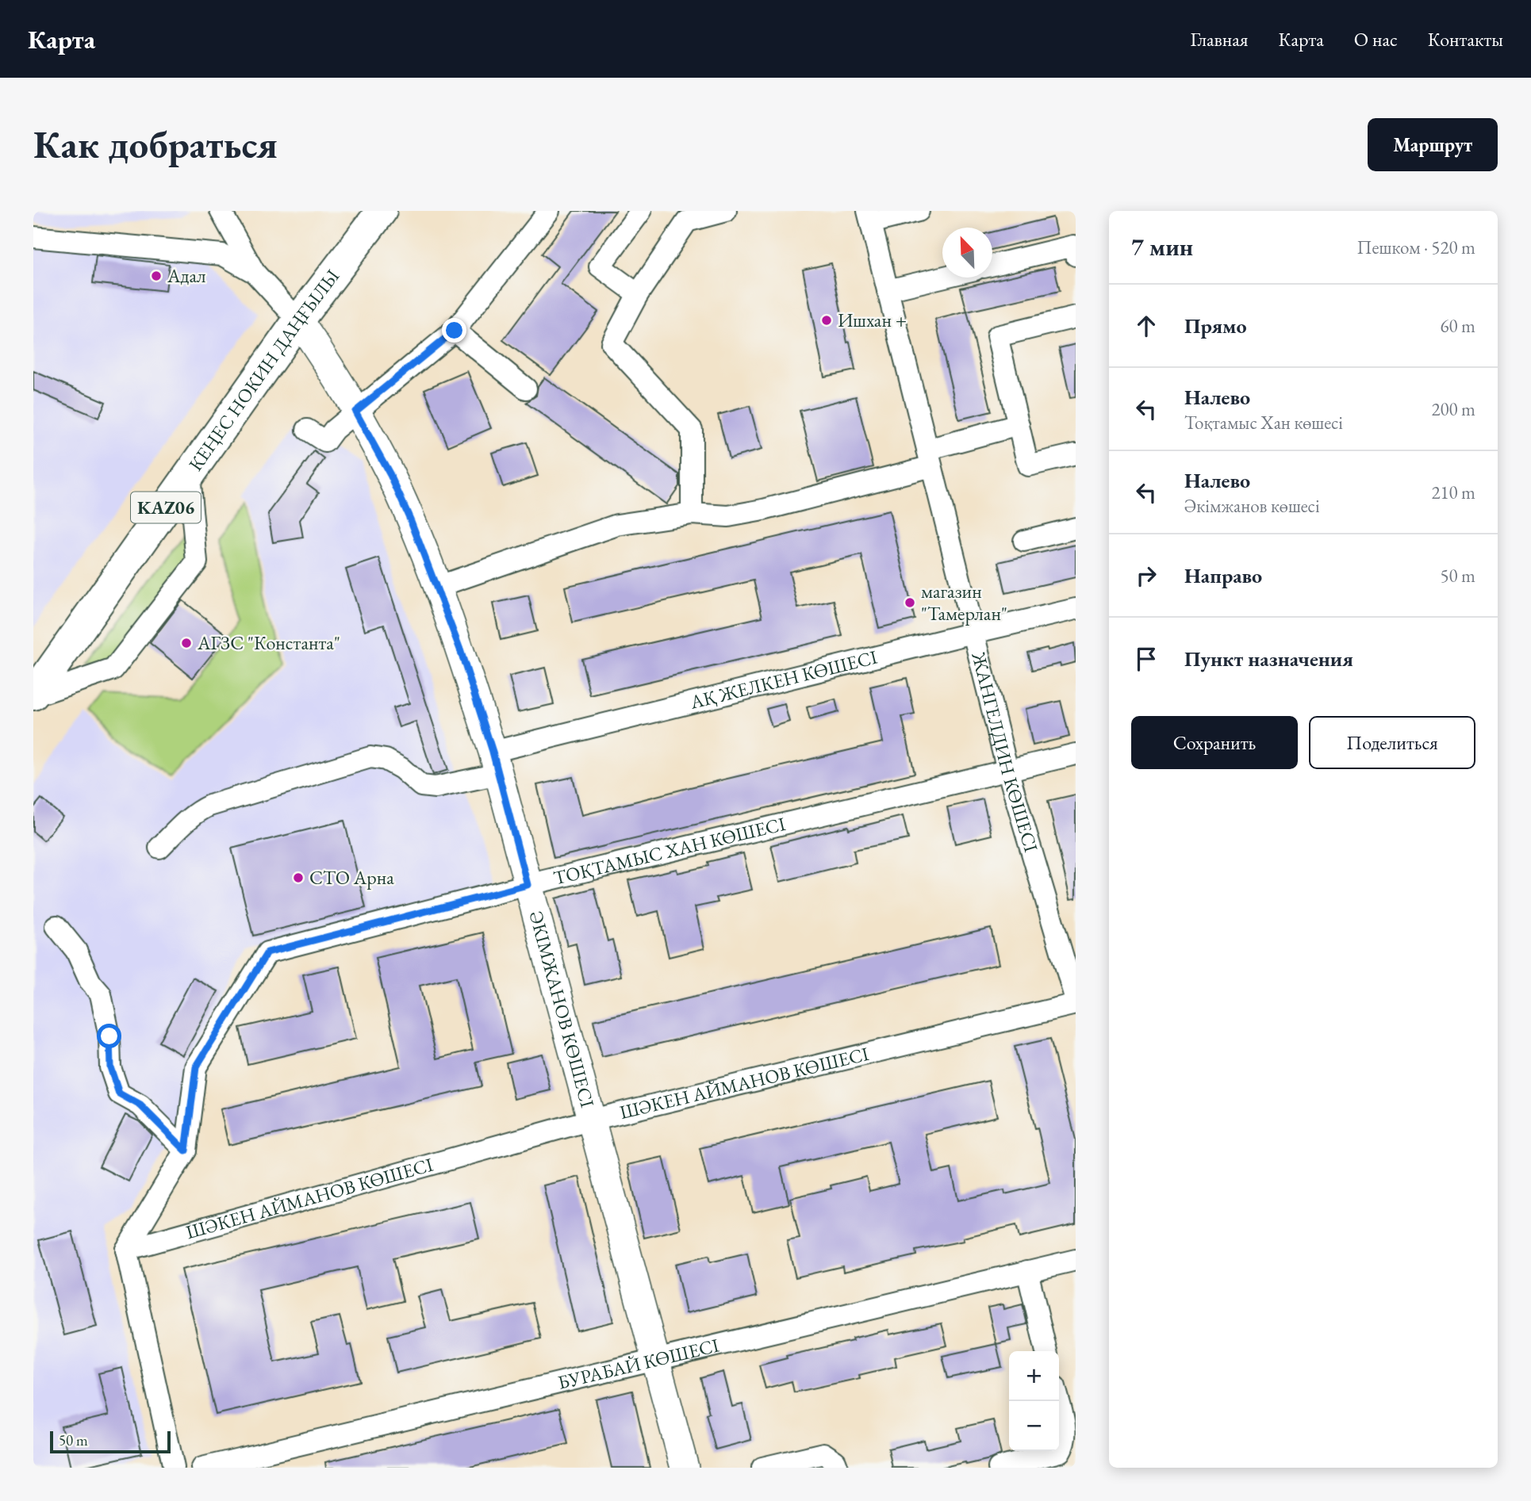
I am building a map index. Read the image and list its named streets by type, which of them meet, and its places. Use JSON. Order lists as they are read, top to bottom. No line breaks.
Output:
{"streets":{"highway":["КЕҢЕС НОКИН ДАҢҒЫЛЫ","KАZ06"],"main road":["ӘКІМЖАНОВ КӨШЕСІ"],"street":["АҚ ЖЕЛКЕН КӨШЕСІ","ЖАНГЕЛДИН КӨШЕСІ","ТОҚТАМЫС ХАН КӨШЕСІ","ШӘКЕН АЙМАНОВ КӨШЕСІ","БУРАБАЙ КӨШЕСІ"]},"crossings":[["КЕҢЕС НОКИН ДАҢҒЫЛЫ","ӘКІМЖАНОВ КӨШЕСІ"],["АҚ ЖЕЛКЕН КӨШЕСІ","ЖАНГЕЛДИН КӨШЕСІ"],["АҚ ЖЕЛКЕН КӨШЕСІ","ӘКІМЖАНОВ КӨШЕСІ"],["ЖАНГЕЛДИН КӨШЕСІ","ТОҚТАМЫС ХАН КӨШЕСІ"],["ЖАНГЕЛДИН КӨШЕСІ","ШӘКЕН АЙМАНОВ КӨШЕСІ"],["ТОҚТАМЫС ХАН КӨШЕСІ","ӘКІМЖАНОВ КӨШЕСІ"],["ТОҚТАМЫС ХАН КӨШЕСІ","ШӘКЕН АЙМАНОВ КӨШЕСІ"],["ӘКІМЖАНОВ КӨШЕСІ","ШӘКЕН АЙМАНОВ КӨШЕСІ"],["ӘКІМЖАНОВ КӨШЕСІ","БУРАБАЙ КӨШЕСІ"]],"places":["Адал","Ишхан +","магазин \"Тамерлан\"","АГЗС \"Константа\"","СТО Арна"],"scale_bar":"50 m","north":"top left","page":{"header":"Карта","nav":["Главная","Карта","О нас","Контакты"],"buttons":["Маршрут",["Сохранить","Поделиться"]],"title":"Как добраться","heading":["7 мин","Пешком · 520 m"],"list":[["Прямо","60 m"],["Налево","Тоқтамыс Хан көшесі","200 m"],["Налево","Әкімжанов көшесі","210 m"],["Направо","50 m"],"Пункт назначения"],"map_buttons":["+","−"],"scale":"50 m"}}
